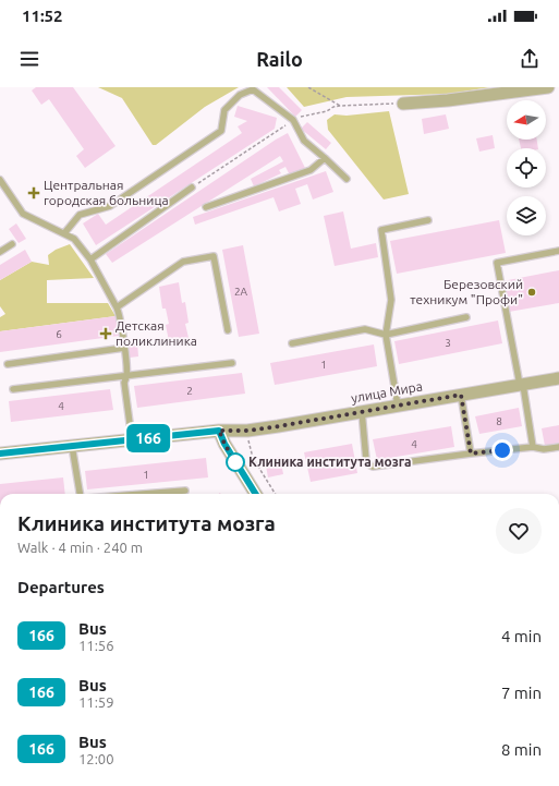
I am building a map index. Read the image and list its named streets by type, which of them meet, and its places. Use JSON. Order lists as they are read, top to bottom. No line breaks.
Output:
{"streets":{"street":["улица Мира"]},"places":{"health":["Центральная городская больница","Детская поликлиника"],"other":["Березовский техникум \"Профи\"","Клиника института мозга"]},"lines":["bus line 166"],"house_numbers":["2А","6","3","1","2","4","8","4","1"],"north":"left","page":{"status":"11:52","header":"Railo","on_map":"166","heading":[["Клиника института мозга","Walk · 4 min · 240 m"],"Departures"],"list":[{"mark":"166","name":"Bus","note":"11:56","value":"4 min"},{"mark":"166","name":"Bus","note":"11:59","value":"7 min"},{"mark":"166","name":"Bus","note":"12:00","value":"8 min"}]}}
